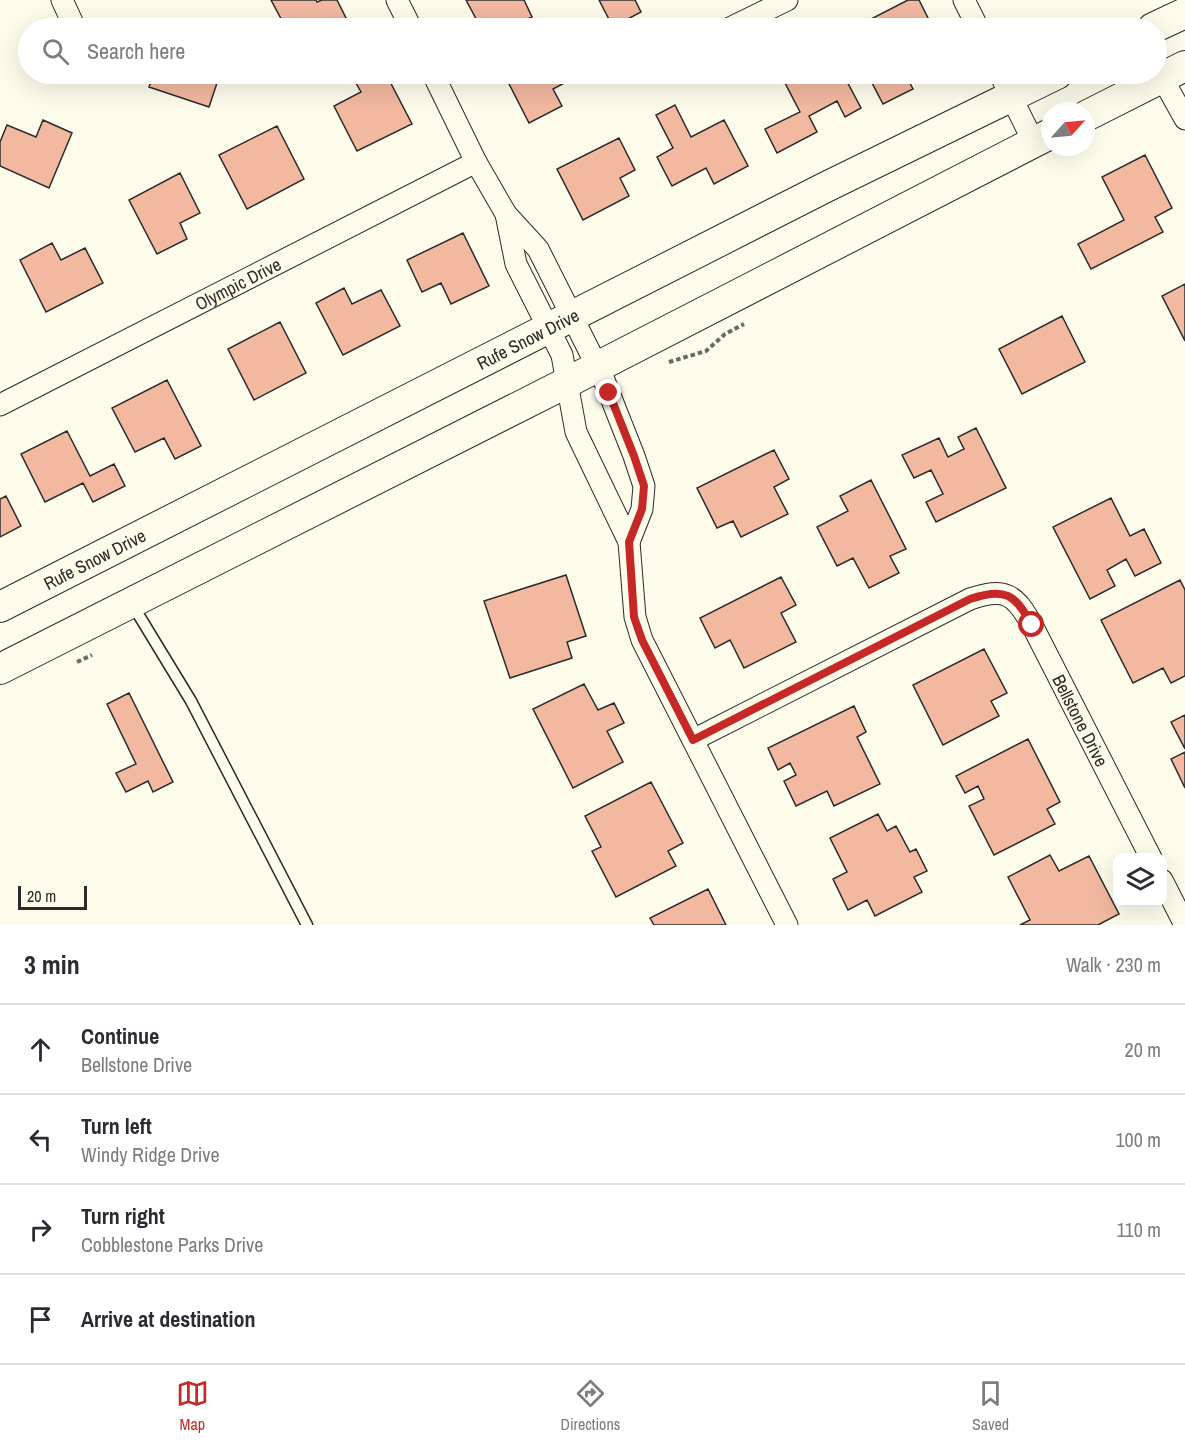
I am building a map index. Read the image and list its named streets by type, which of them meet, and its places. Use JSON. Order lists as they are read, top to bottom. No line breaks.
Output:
{"streets":{"main road":["Rufe Snow Drive"],"street":["Olympic Drive","Bellstone Drive"]},"scale_bar":"20 m","north":"top right","page":{"search":"Search here","scale":"20 m","heading":["3 min","Walk · 230 m"],"list":[["Continue","Bellstone Drive","20 m"],["Turn left","Windy Ridge Drive","100 m"],["Turn right","Cobblestone Parks Drive","110 m"],"Arrive at destination"],"nav":["Map","Directions","Saved"]}}
